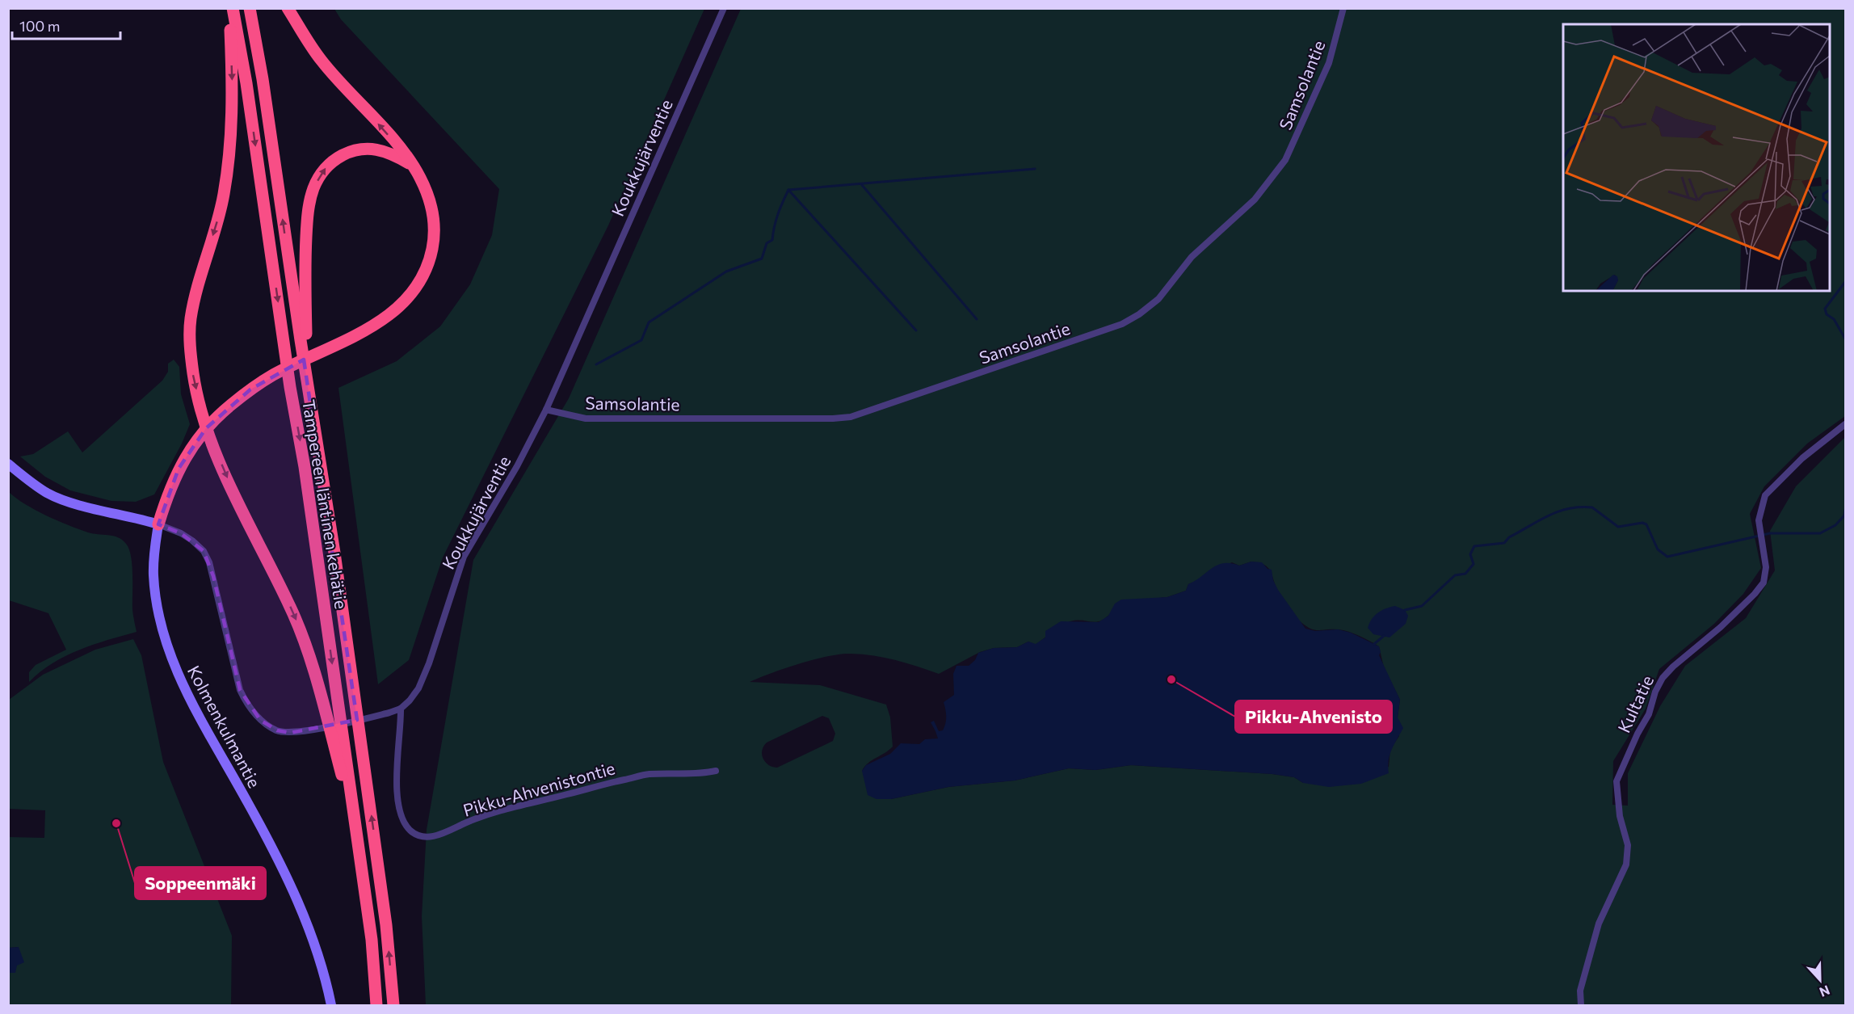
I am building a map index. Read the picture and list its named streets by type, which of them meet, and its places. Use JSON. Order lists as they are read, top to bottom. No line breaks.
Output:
{"streets":{"highway":["Tampereen läntinen kehätie"],"street":["Samsolantie","Koukkujärventie","Kultatie","Kolmenkulmantie","Pikku-Ahvenistontie"]},"crossings":[["Samsolantie","Koukkujärventie"],["Koukkujärventie","Kolmenkulmantie"],["Koukkujärventie","Pikku-Ahvenistontie"]],"places":["Pikku-Ahvenisto","Soppeenmäki"],"scale_bar":"100 m","north":"bottom"}
